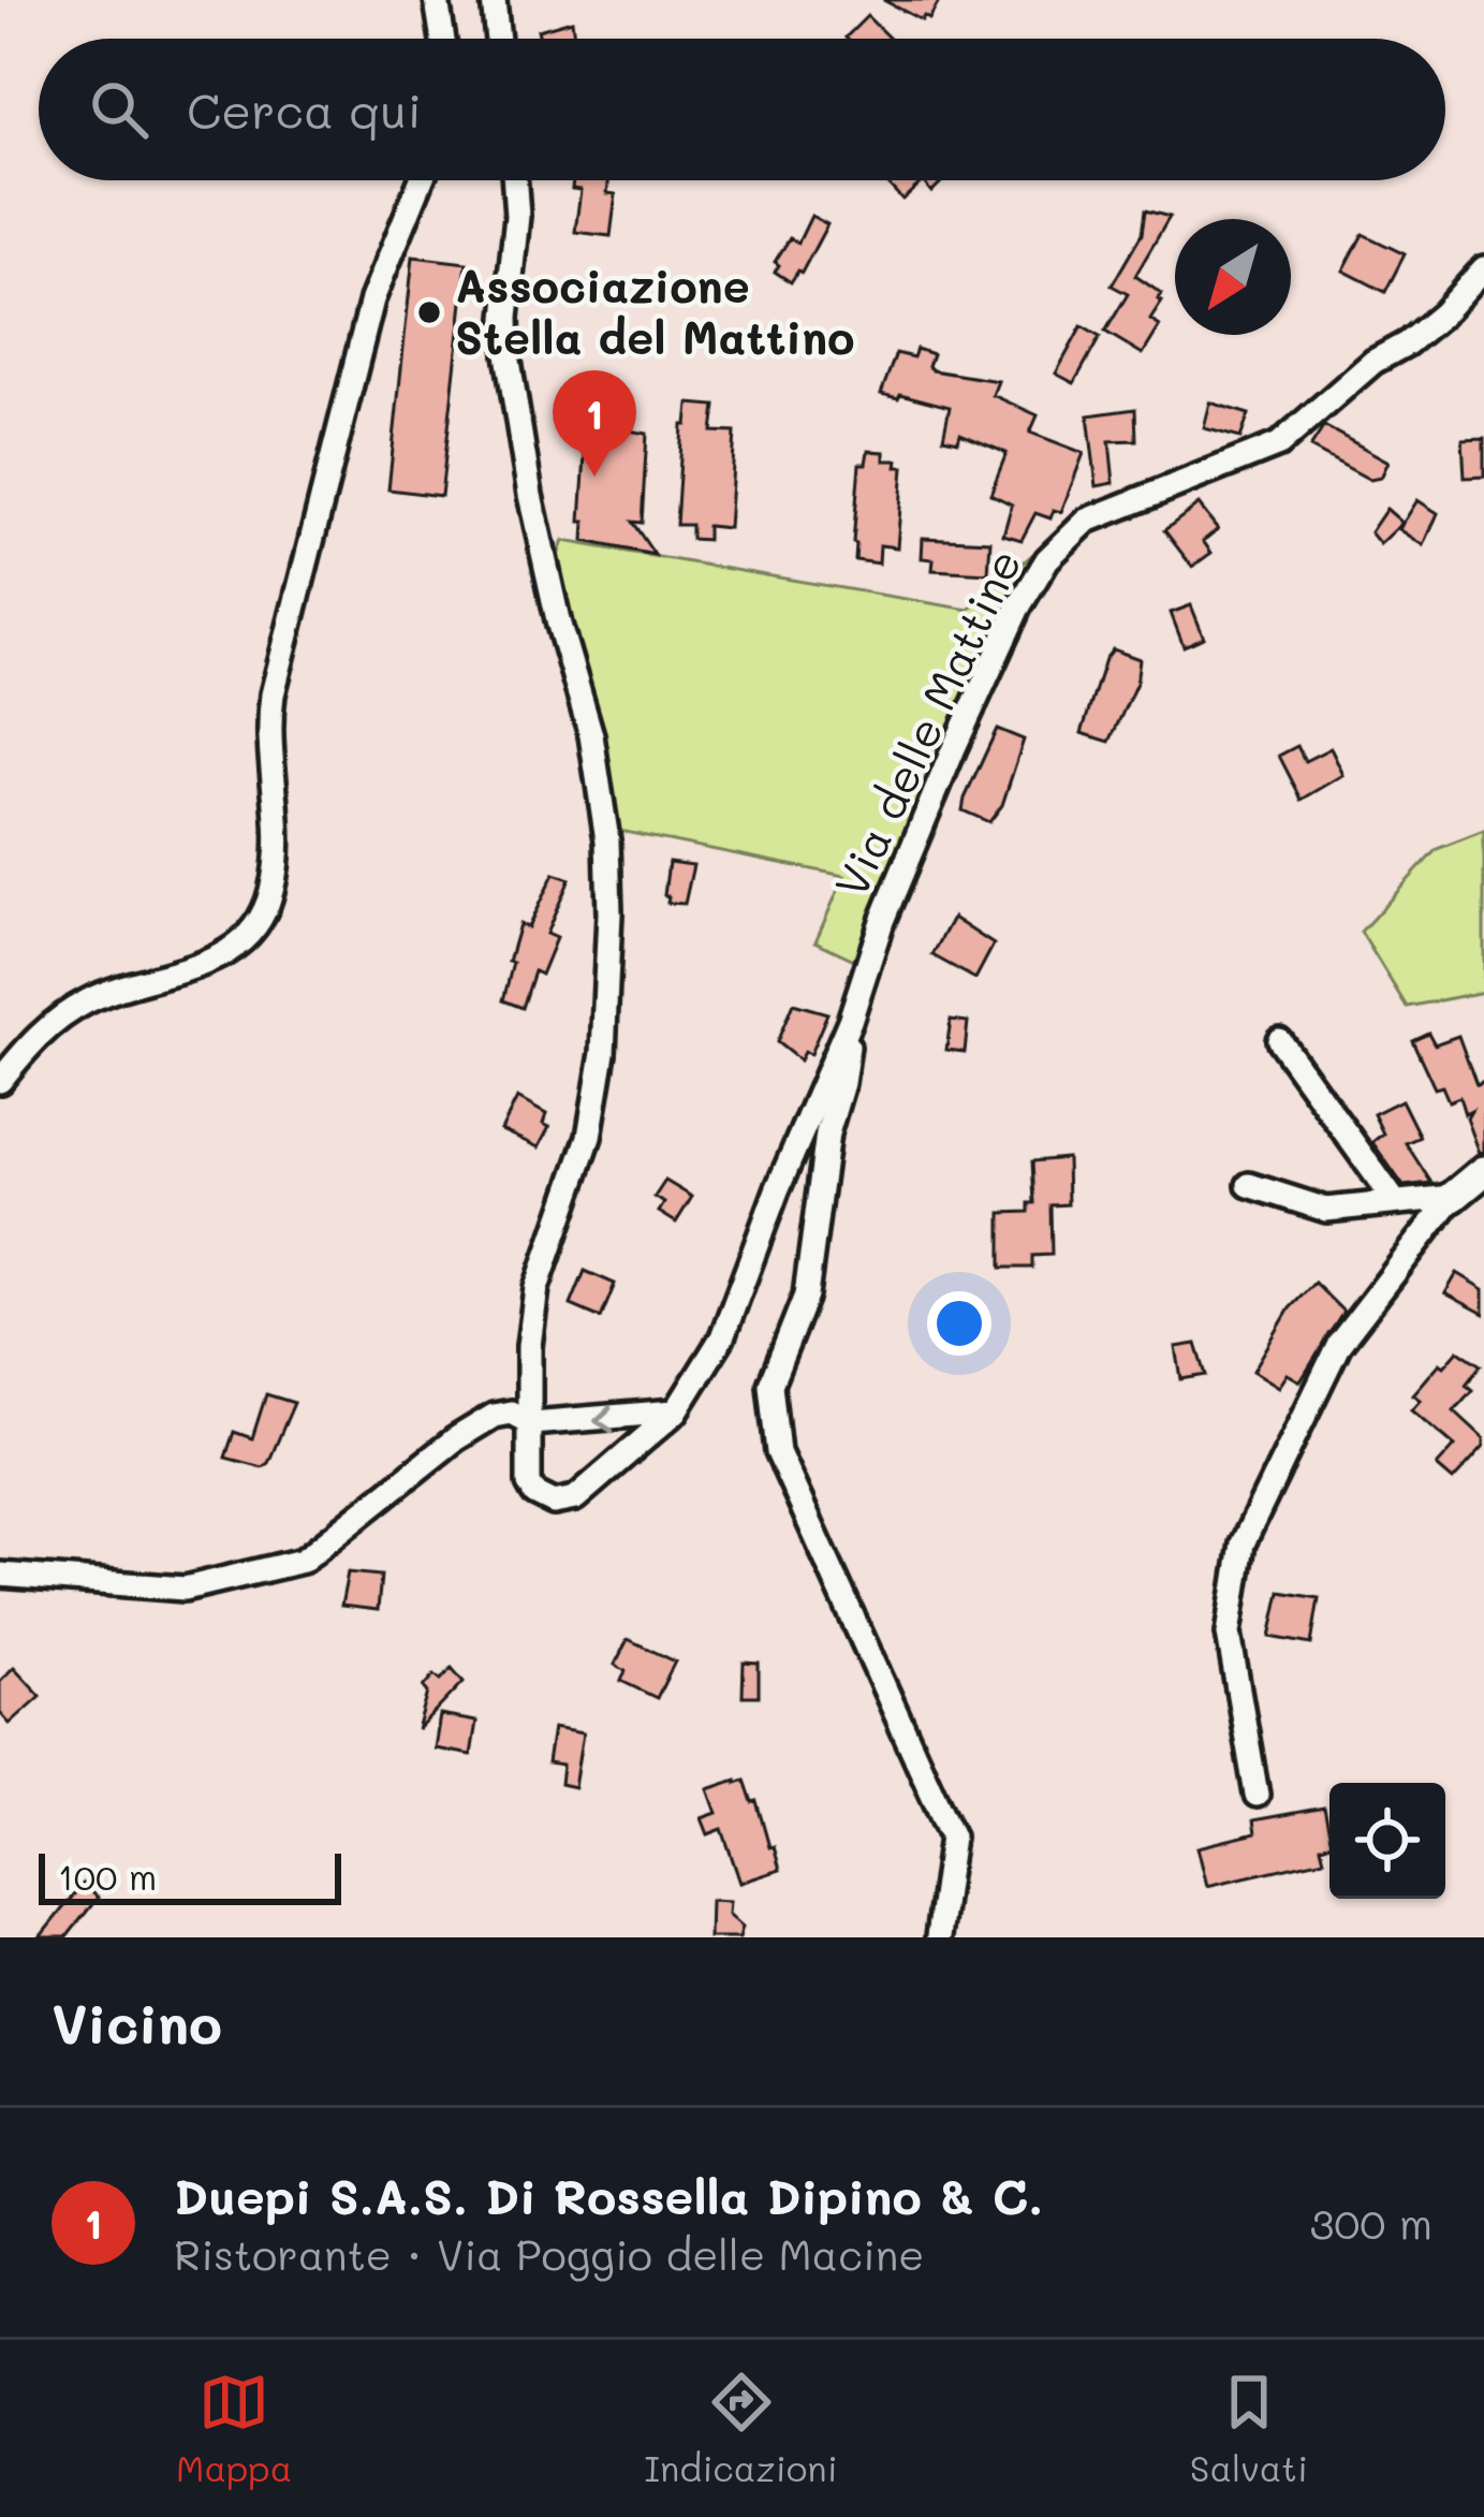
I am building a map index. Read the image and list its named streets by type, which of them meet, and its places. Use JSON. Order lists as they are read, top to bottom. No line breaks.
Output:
{"streets":{"street":["Via delle Mattine"]},"places":["Associazione Stella del Mattino"],"scale_bar":"100 m","north":"bottom left","page":{"search":"Cerca qui","pins":"1","scale":"100 m","heading":"Vicino","list":[{"mark":"1","name":"Duepi S.A.S. Di Rossella Dipino & C.","note":"Ristorante · Via Poggio delle Macine","value":"300 m"}],"nav":["Mappa","Indicazioni","Salvati"]}}
